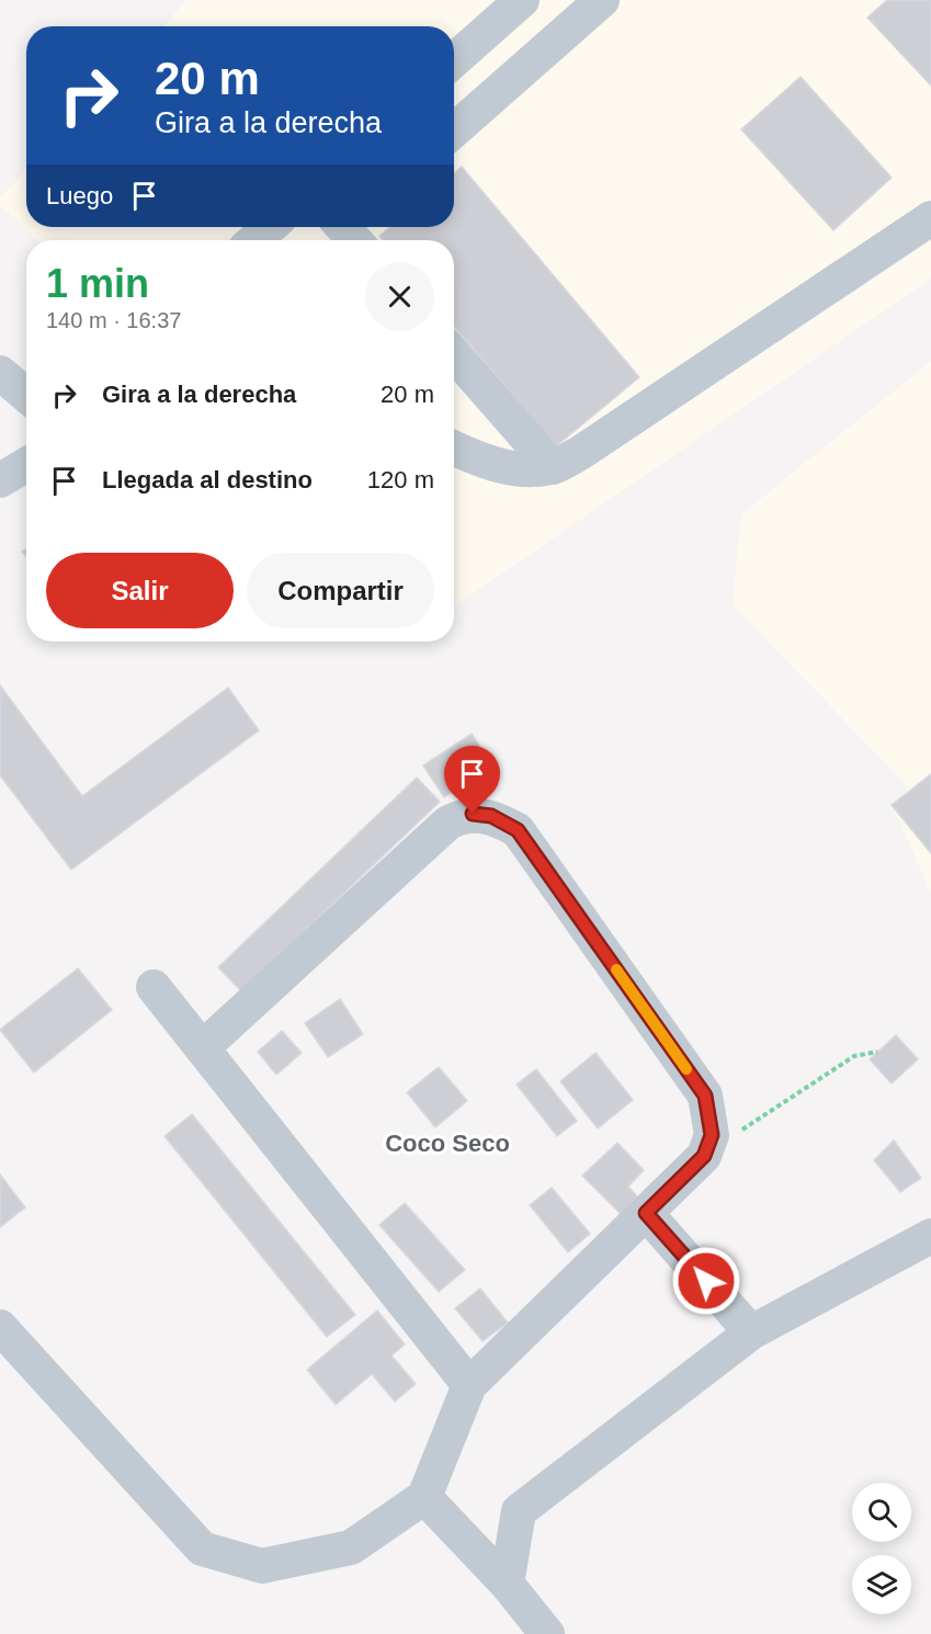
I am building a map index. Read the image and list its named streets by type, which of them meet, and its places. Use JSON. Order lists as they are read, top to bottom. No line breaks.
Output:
{"districts":["Coco Seco"],"page":{"turn":["20 m","Gira a la derecha"],"then":"Luego","heading":["1 min","140 m · 16:37"],"list":[{"name":"Gira a la derecha","value":"20 m"},{"name":"Llegada al destino","value":"120 m"}],"buttons":["Salir","Compartir"]}}
